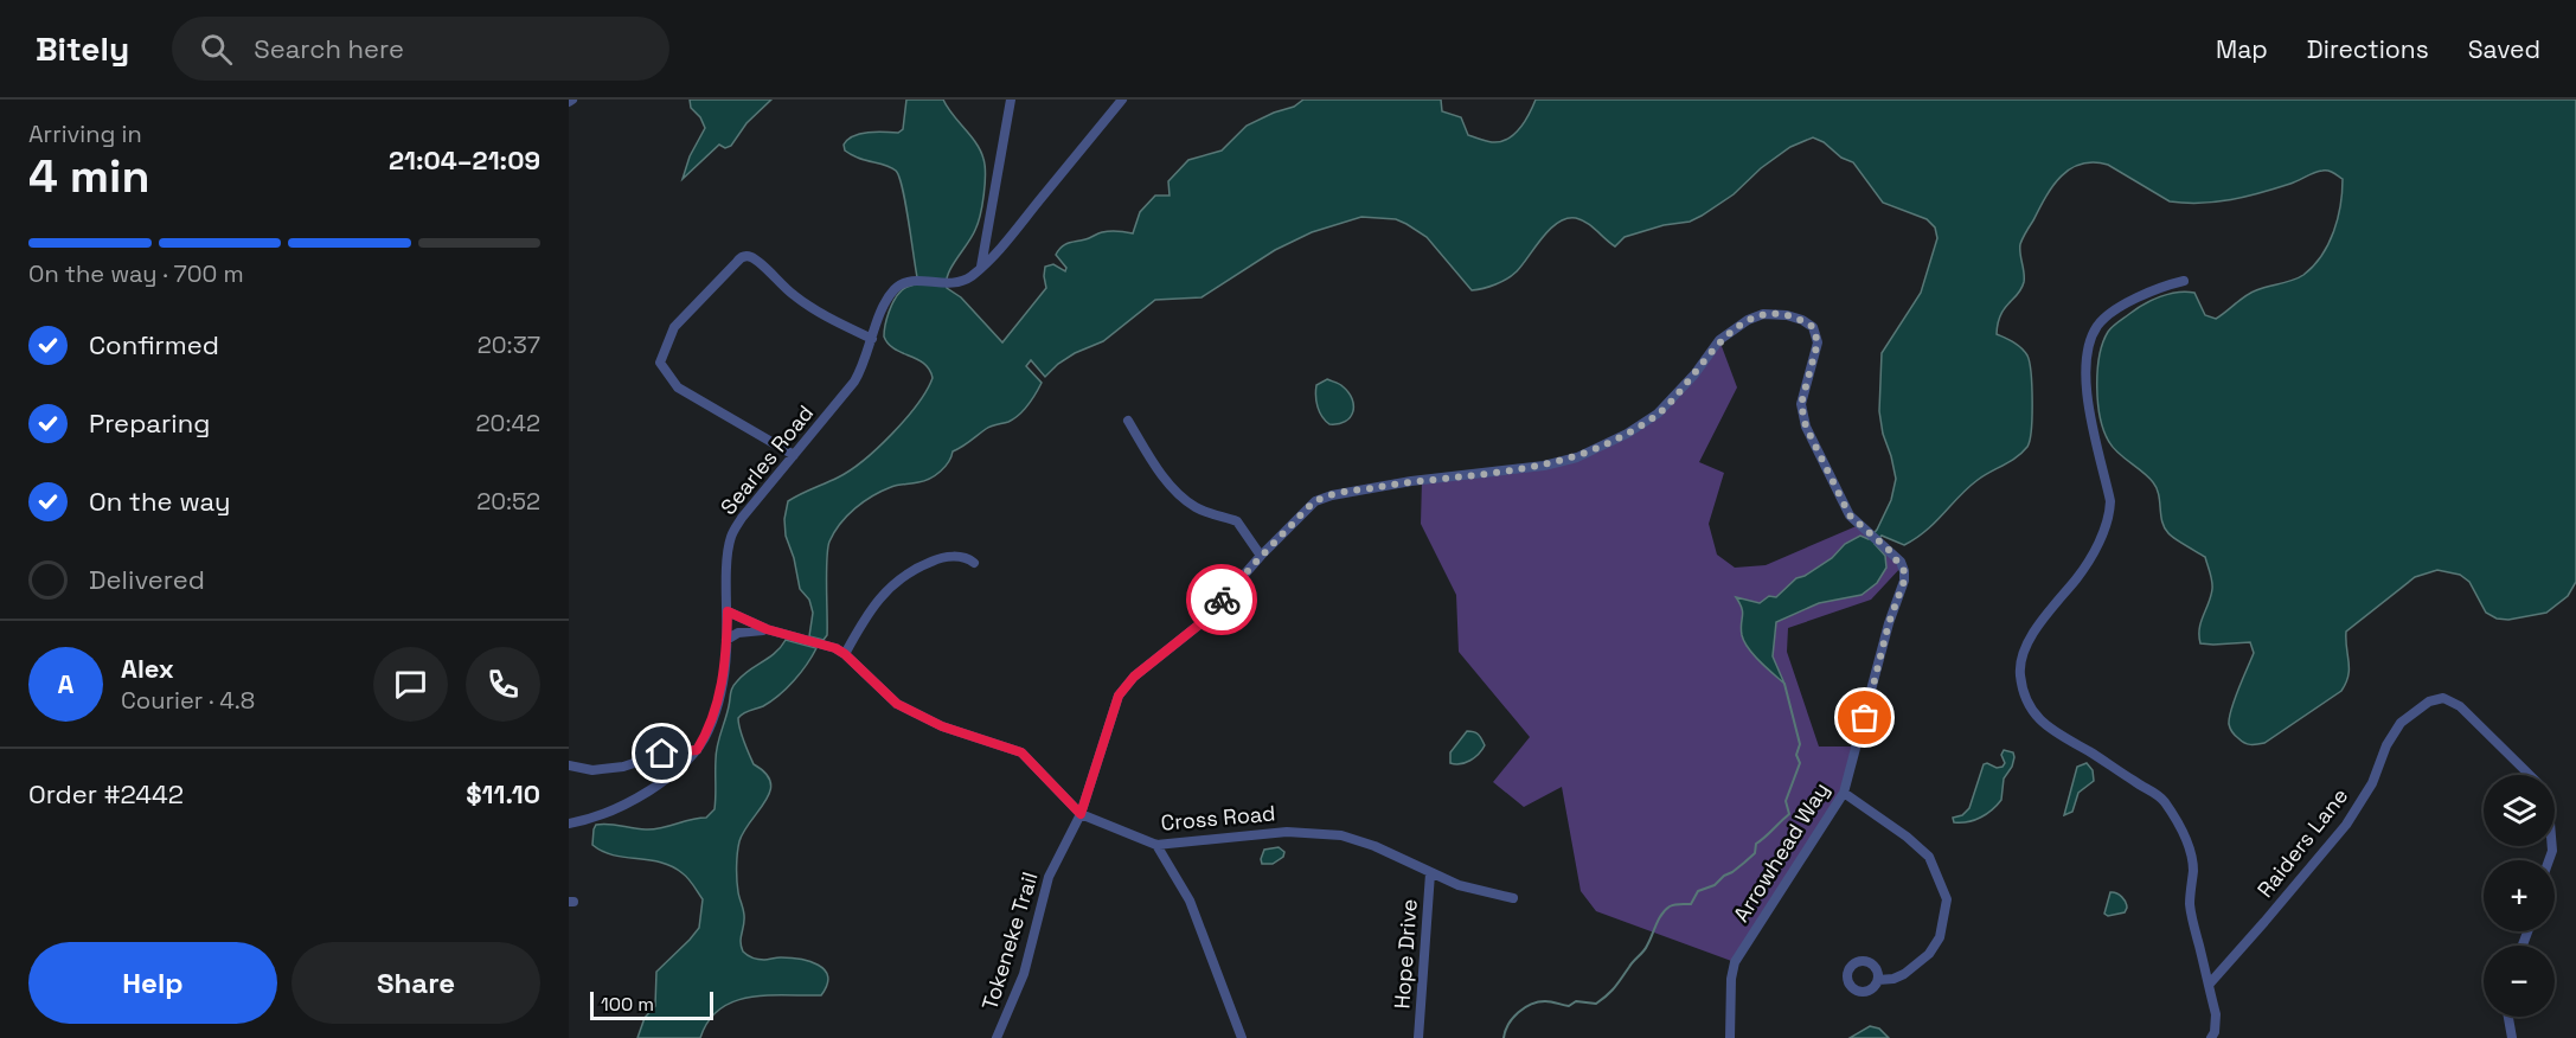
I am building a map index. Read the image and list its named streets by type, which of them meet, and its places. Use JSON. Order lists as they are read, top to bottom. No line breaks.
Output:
{"streets":{"street":["Searles Road","Cross Road","Raiders Lane","Arrowhead Way","Tokeneke Trail","Hope Drive"]},"crossings":[["Searles Road","Cross Road"],["Cross Road","Tokeneke Trail"],["Cross Road","Hope Drive"],["Arrowhead Way","Tokeneke Trail"]],"scale_bar":"100 m","page":{"header":"Bitely","search":"Search here","nav":["Map","Directions","Saved"],"heading":["4 min","Arriving in","21:04–21:09"],"panel":["Alex","Courier · 4.8","Order #2442","$11.10"],"bar":"On the way · 700 m","list":[["Confirmed","20:37"],["Preparing","20:42"],["On the way","20:52"],"Delivered"],"round":"A","map_buttons":["+","−"],"buttons":["Help","Share"],"scale":"100 m"}}
